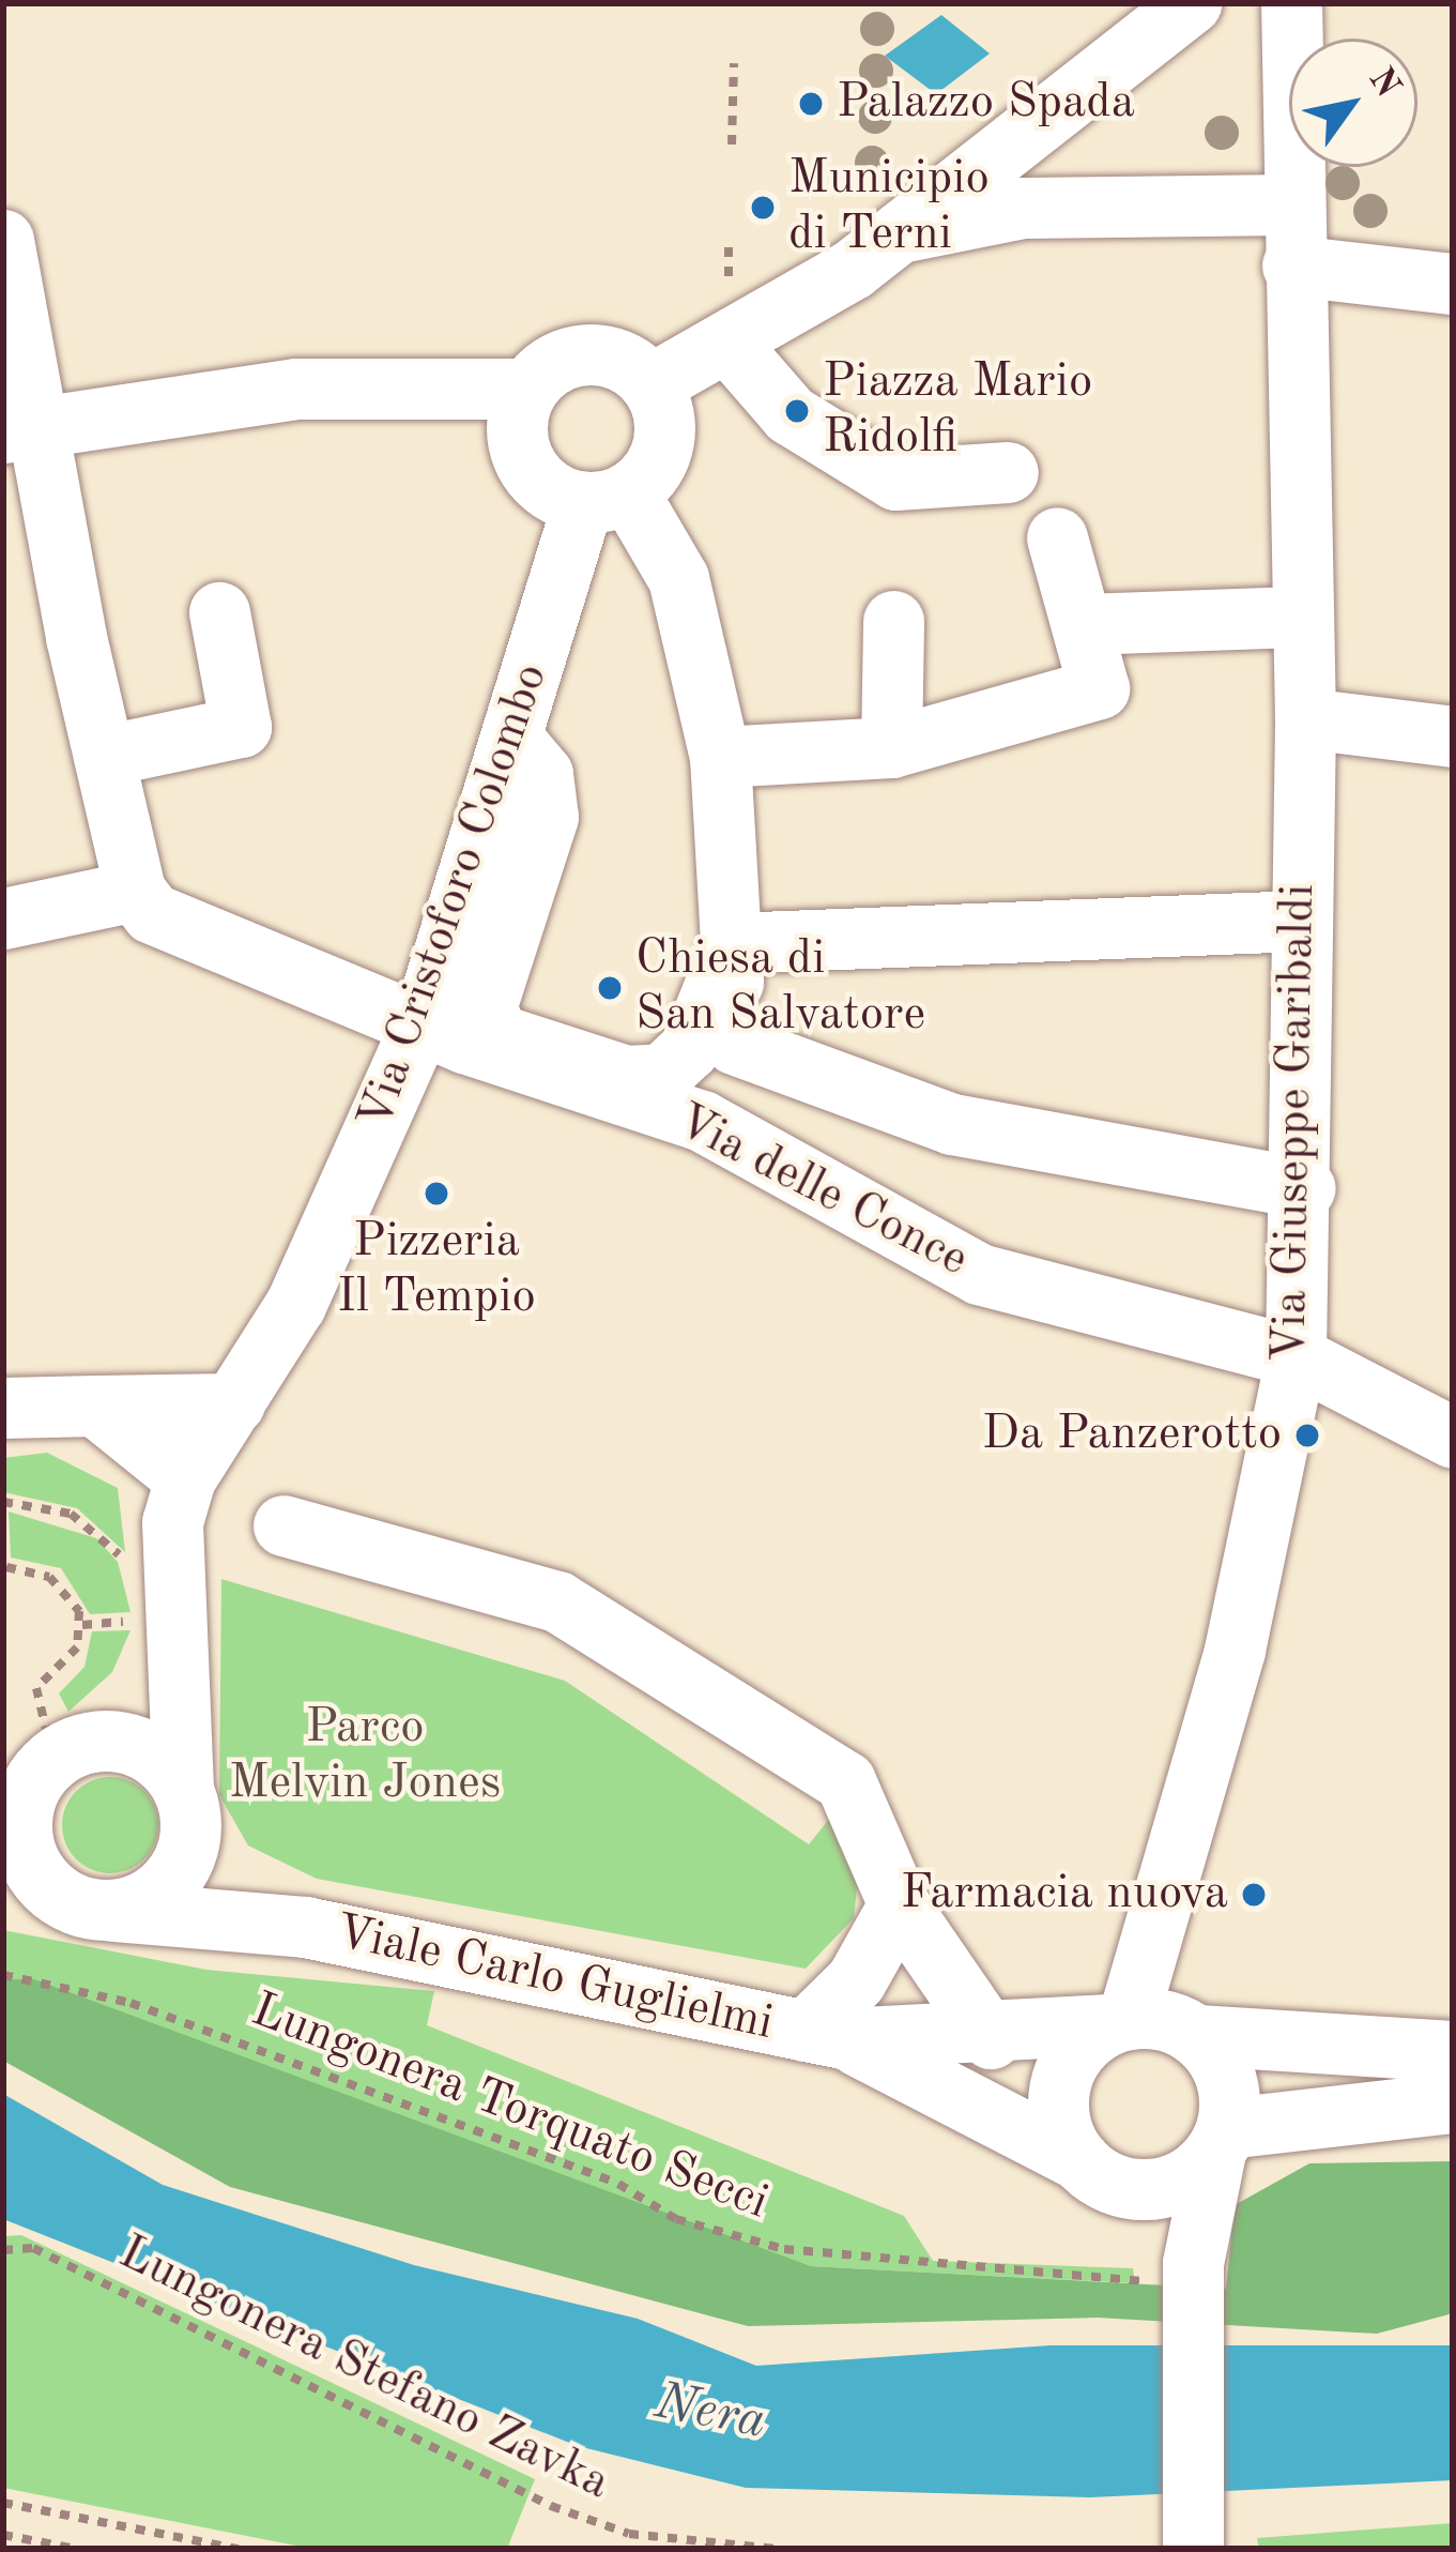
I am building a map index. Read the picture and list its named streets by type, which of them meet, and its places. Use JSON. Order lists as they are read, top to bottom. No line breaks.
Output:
{"streets":{"street":["Via Cristoforo Colombo","Via Giuseppe Garibaldi","Via delle Conce","Viale Carlo Guglielmi"],"path":["Lungonera Torquato Secci","Lungonera Stefano Zavka"]},"crossings":[["Via Cristoforo Colombo","Via delle Conce"],["Via Cristoforo Colombo","Viale Carlo Guglielmi"],["Via Giuseppe Garibaldi","Via delle Conce"],["Via Giuseppe Garibaldi","Viale Carlo Guglielmi"]],"water":["Nera"],"parks":["Parco Melvin Jones"],"places":["Palazzo Spada","Municipio di Terni","Piazza Mario Ridolfi","Chiesa di San Salvatore","Pizzeria Il Tempio","Da Panzerotto","Farmacia nuova"],"north":"top right"}
